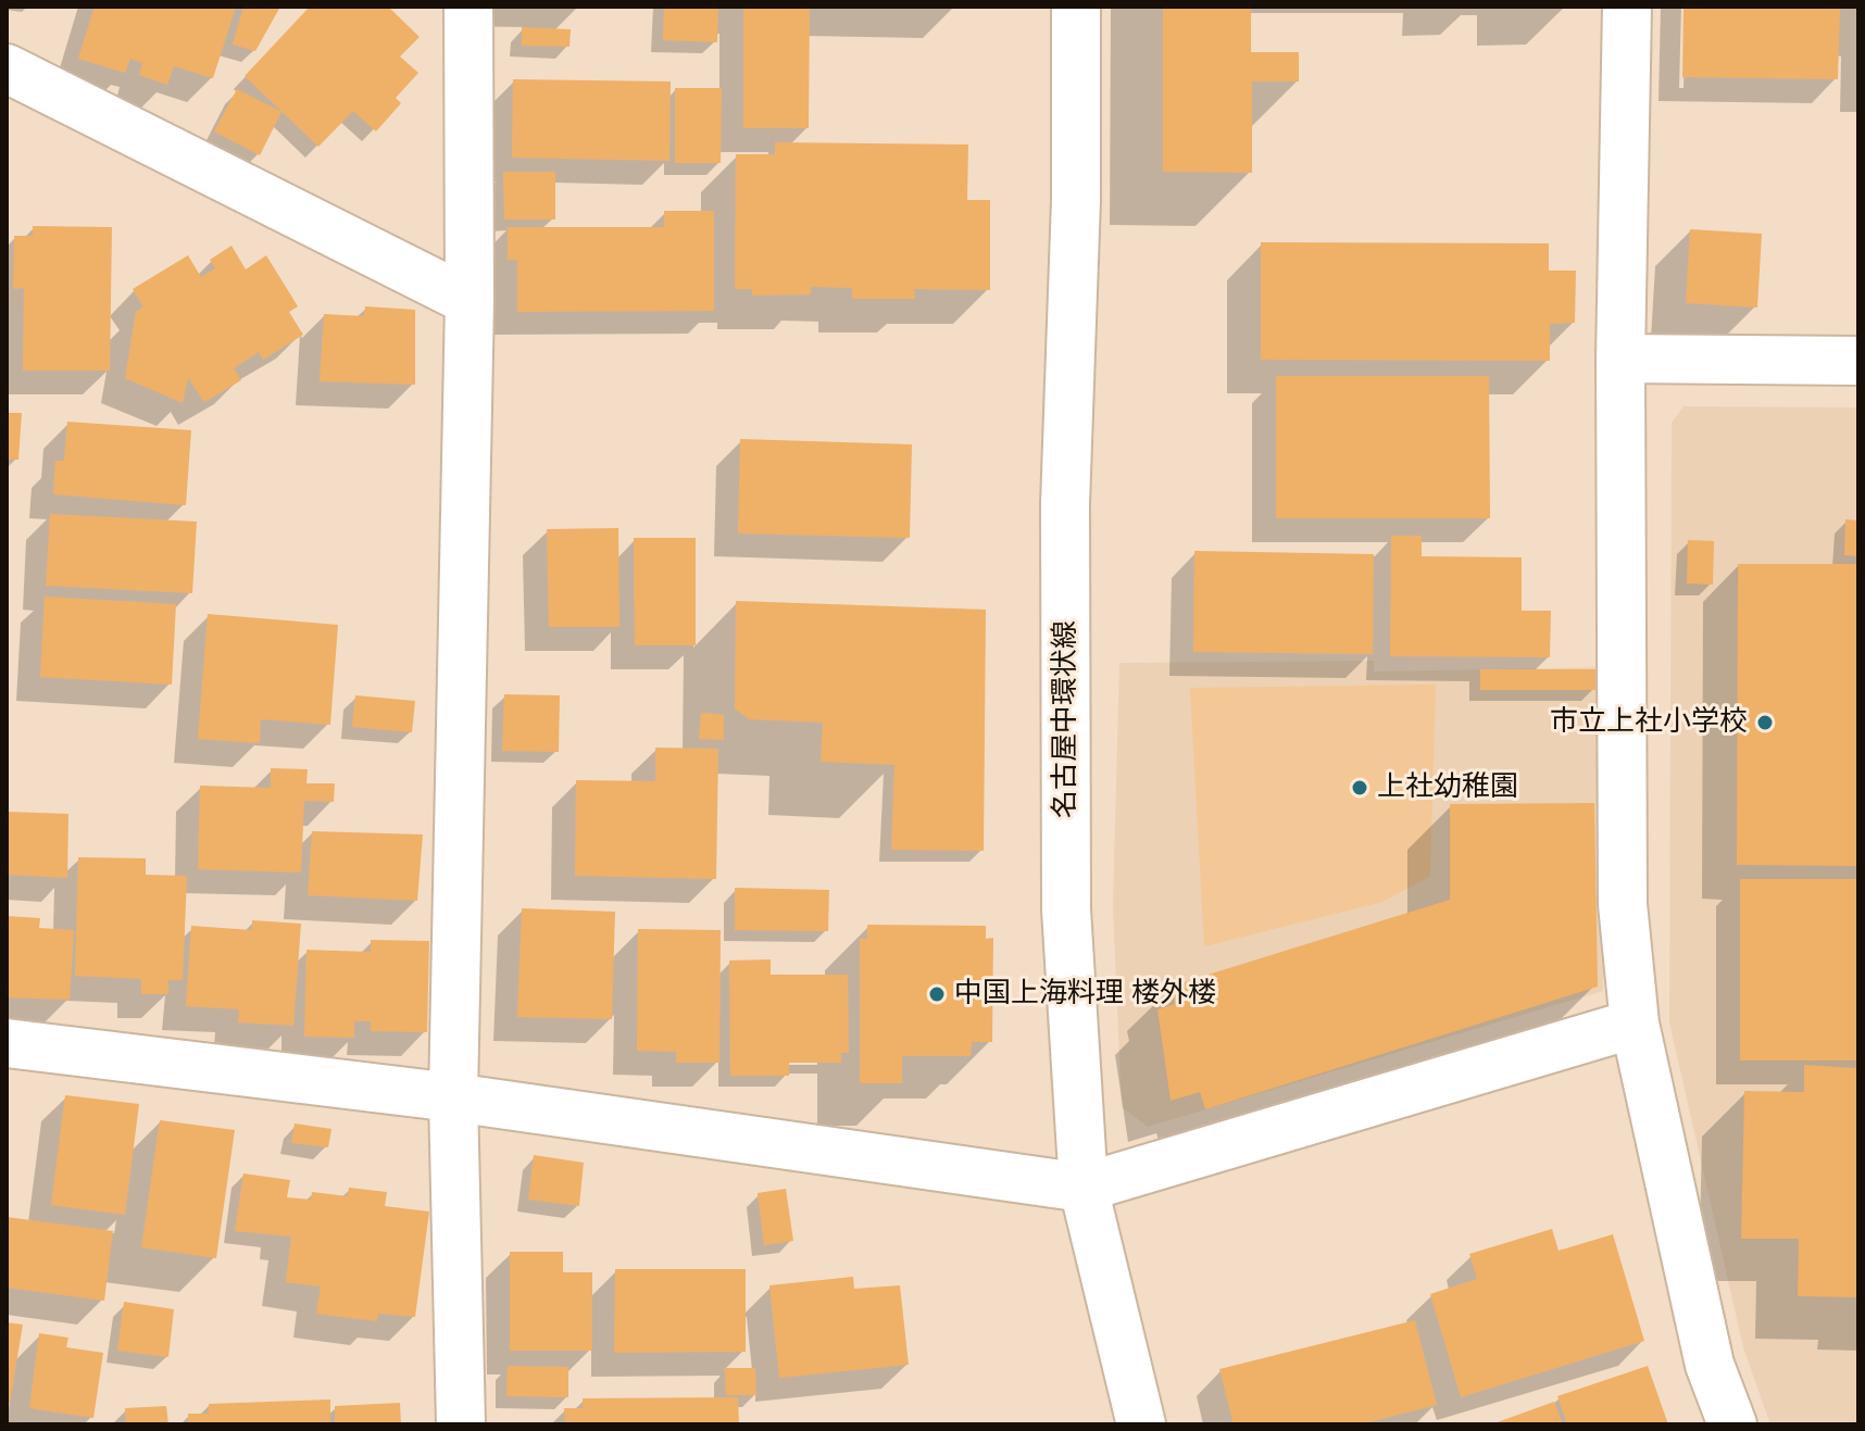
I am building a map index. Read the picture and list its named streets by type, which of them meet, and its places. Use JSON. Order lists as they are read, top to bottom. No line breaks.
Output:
{"streets":{"street":["名古屋中環状線"]},"places":["市立上社小学校","上社幼稚園","中国上海料理 楼外楼"]}
